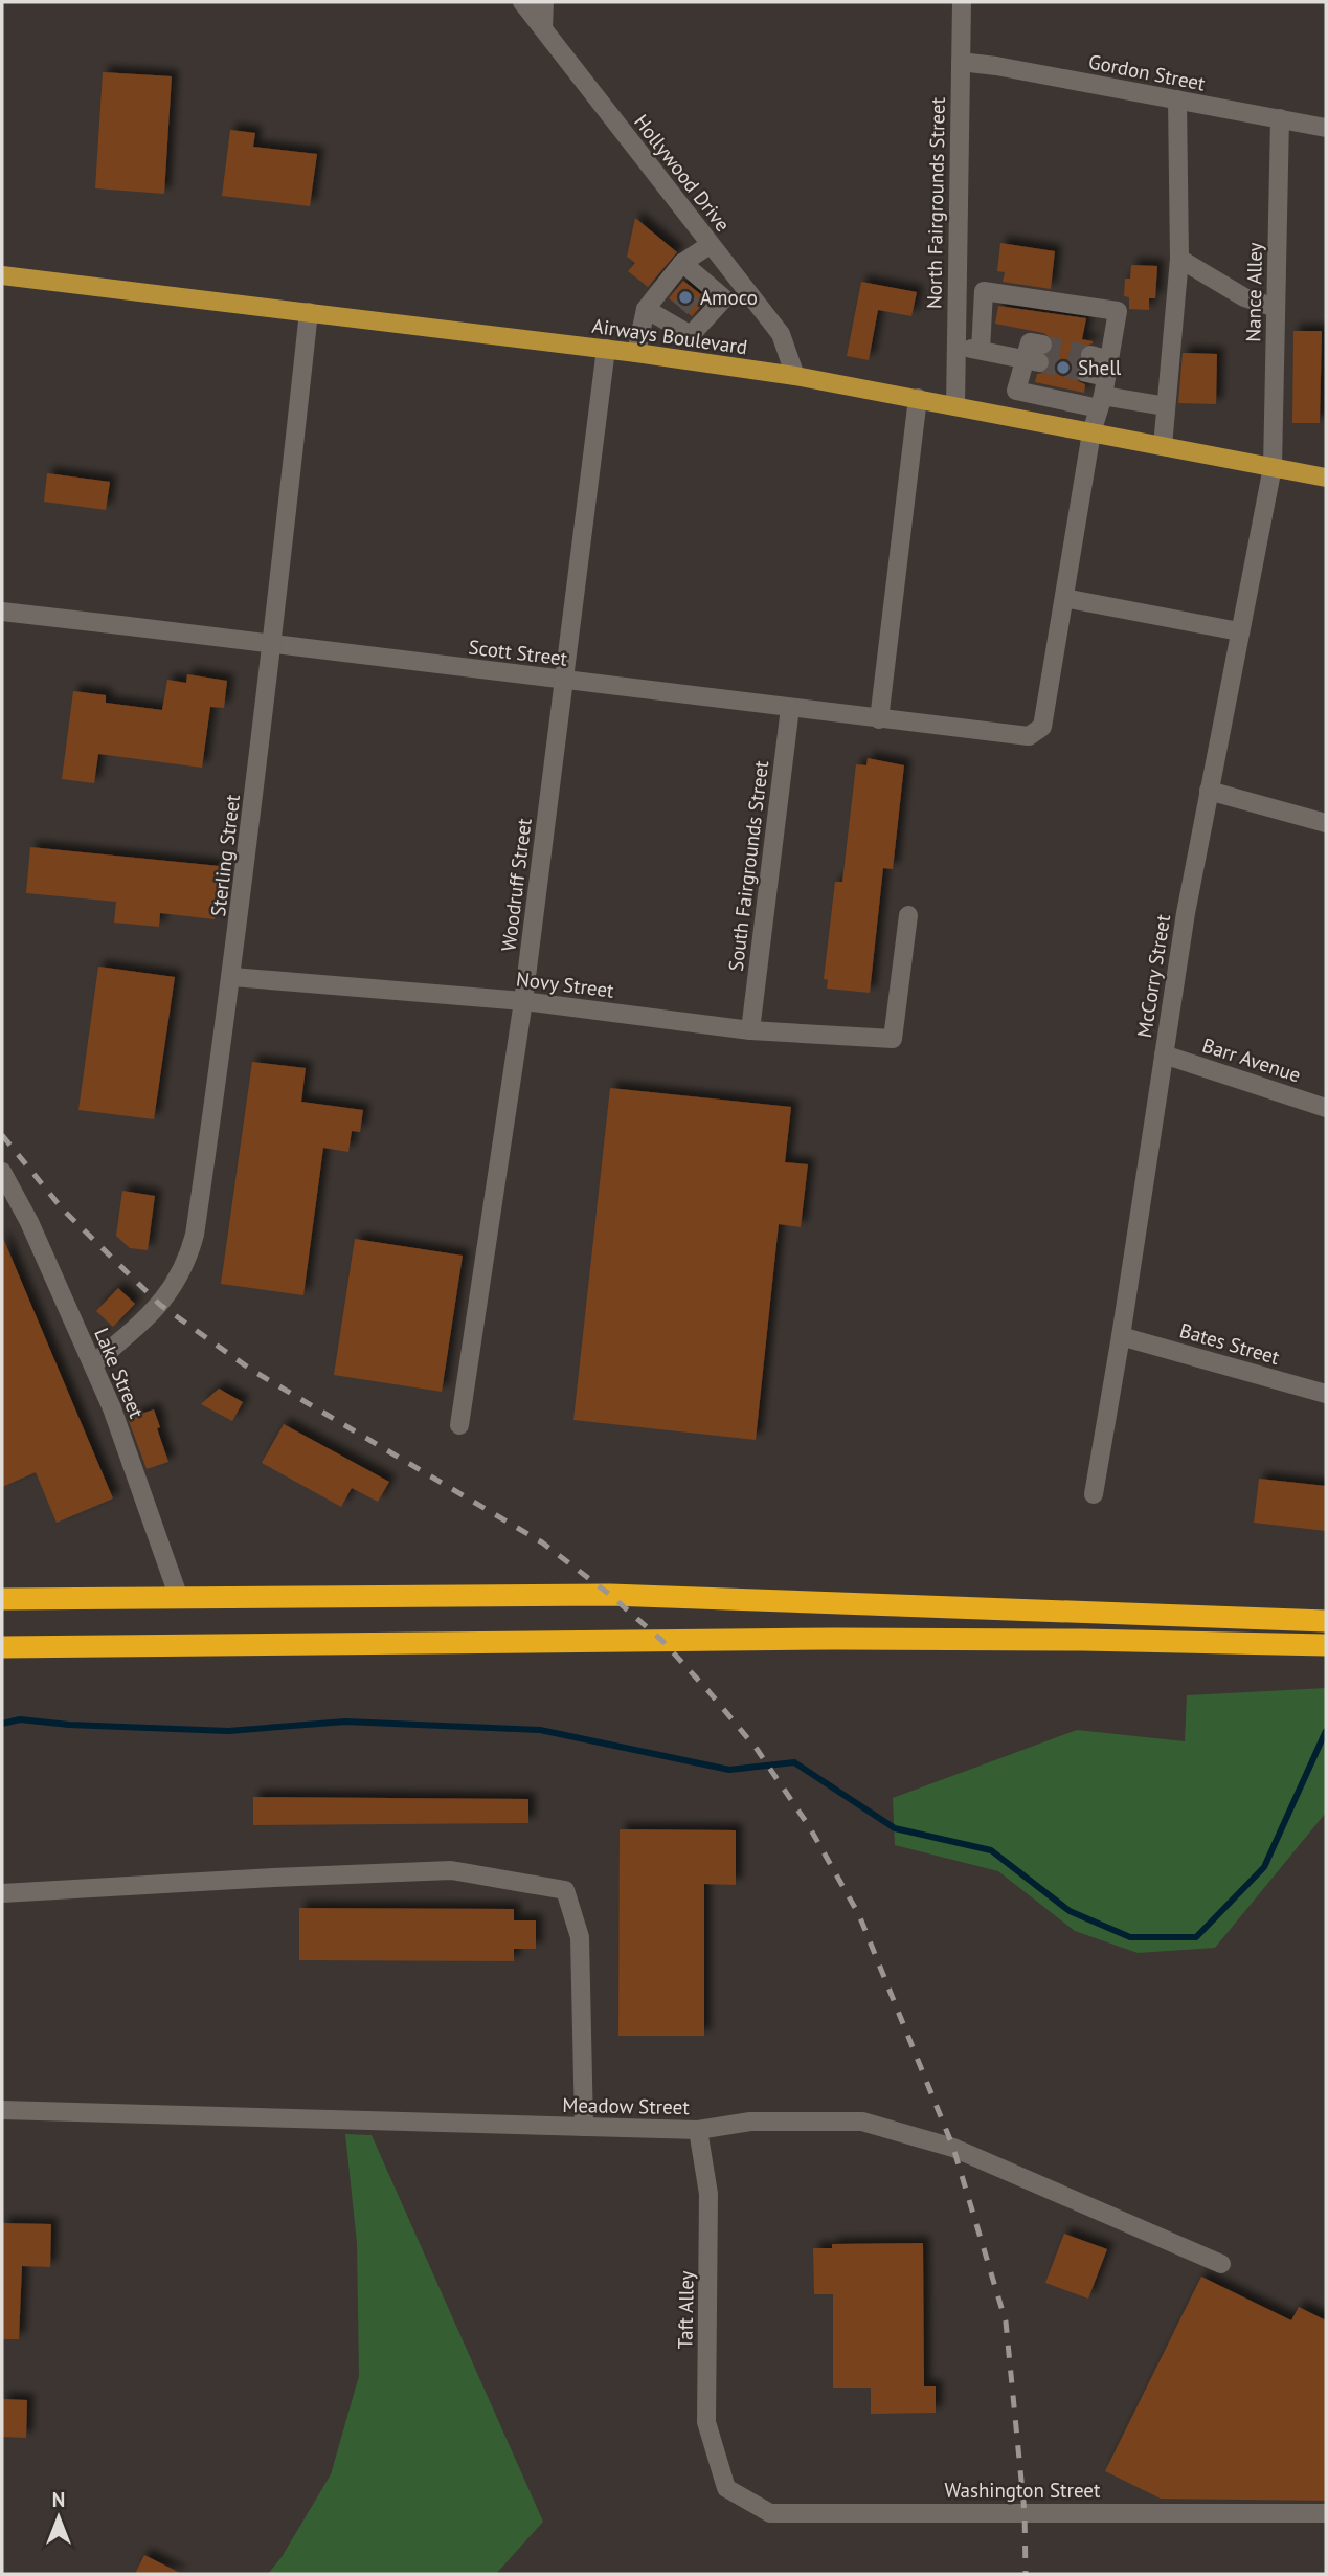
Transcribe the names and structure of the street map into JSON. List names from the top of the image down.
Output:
{
  "streets": {
    "main road": ["Airways Boulevard"],
    "street": [
      "Gordon Street",
      "Hollywood Drive",
      "North Fairgrounds Street",
      "Nance Alley",
      "Scott Street",
      "Sterling Street",
      "South Fairgrounds Street",
      "Woodruff Street",
      "McCorry Street",
      "Novy Street",
      "Barr Avenue",
      "Bates Street",
      "Lake Street",
      "Meadow Street",
      "Taft Alley",
      "Washington Street"
    ]
  },
  "crossings": [
    ["Gordon Street", "North Fairgrounds Street"],
    ["Gordon Street", "Nance Alley"],
    ["Hollywood Drive", "Airways Boulevard"],
    ["North Fairgrounds Street", "Airways Boulevard"],
    ["Nance Alley", "Airways Boulevard"],
    ["Nance Alley", "McCorry Street"],
    ["Airways Boulevard", "Sterling Street"],
    ["Airways Boulevard", "Woodruff Street"],
    ["Airways Boulevard", "McCorry Street"],
    ["Scott Street", "Sterling Street"],
    ["Scott Street", "South Fairgrounds Street"],
    ["Scott Street", "Woodruff Street"],
    ["Sterling Street", "Novy Street"],
    ["Sterling Street", "Lake Street"],
    ["South Fairgrounds Street", "Novy Street"],
    ["Woodruff Street", "Novy Street"],
    ["McCorry Street", "Barr Avenue"],
    ["McCorry Street", "Bates Street"],
    ["Meadow Street", "Taft Alley"],
    ["Taft Alley", "Washington Street"]
  ],
  "places": ["Amoco", "Shell"],
  "north": "top"
}
